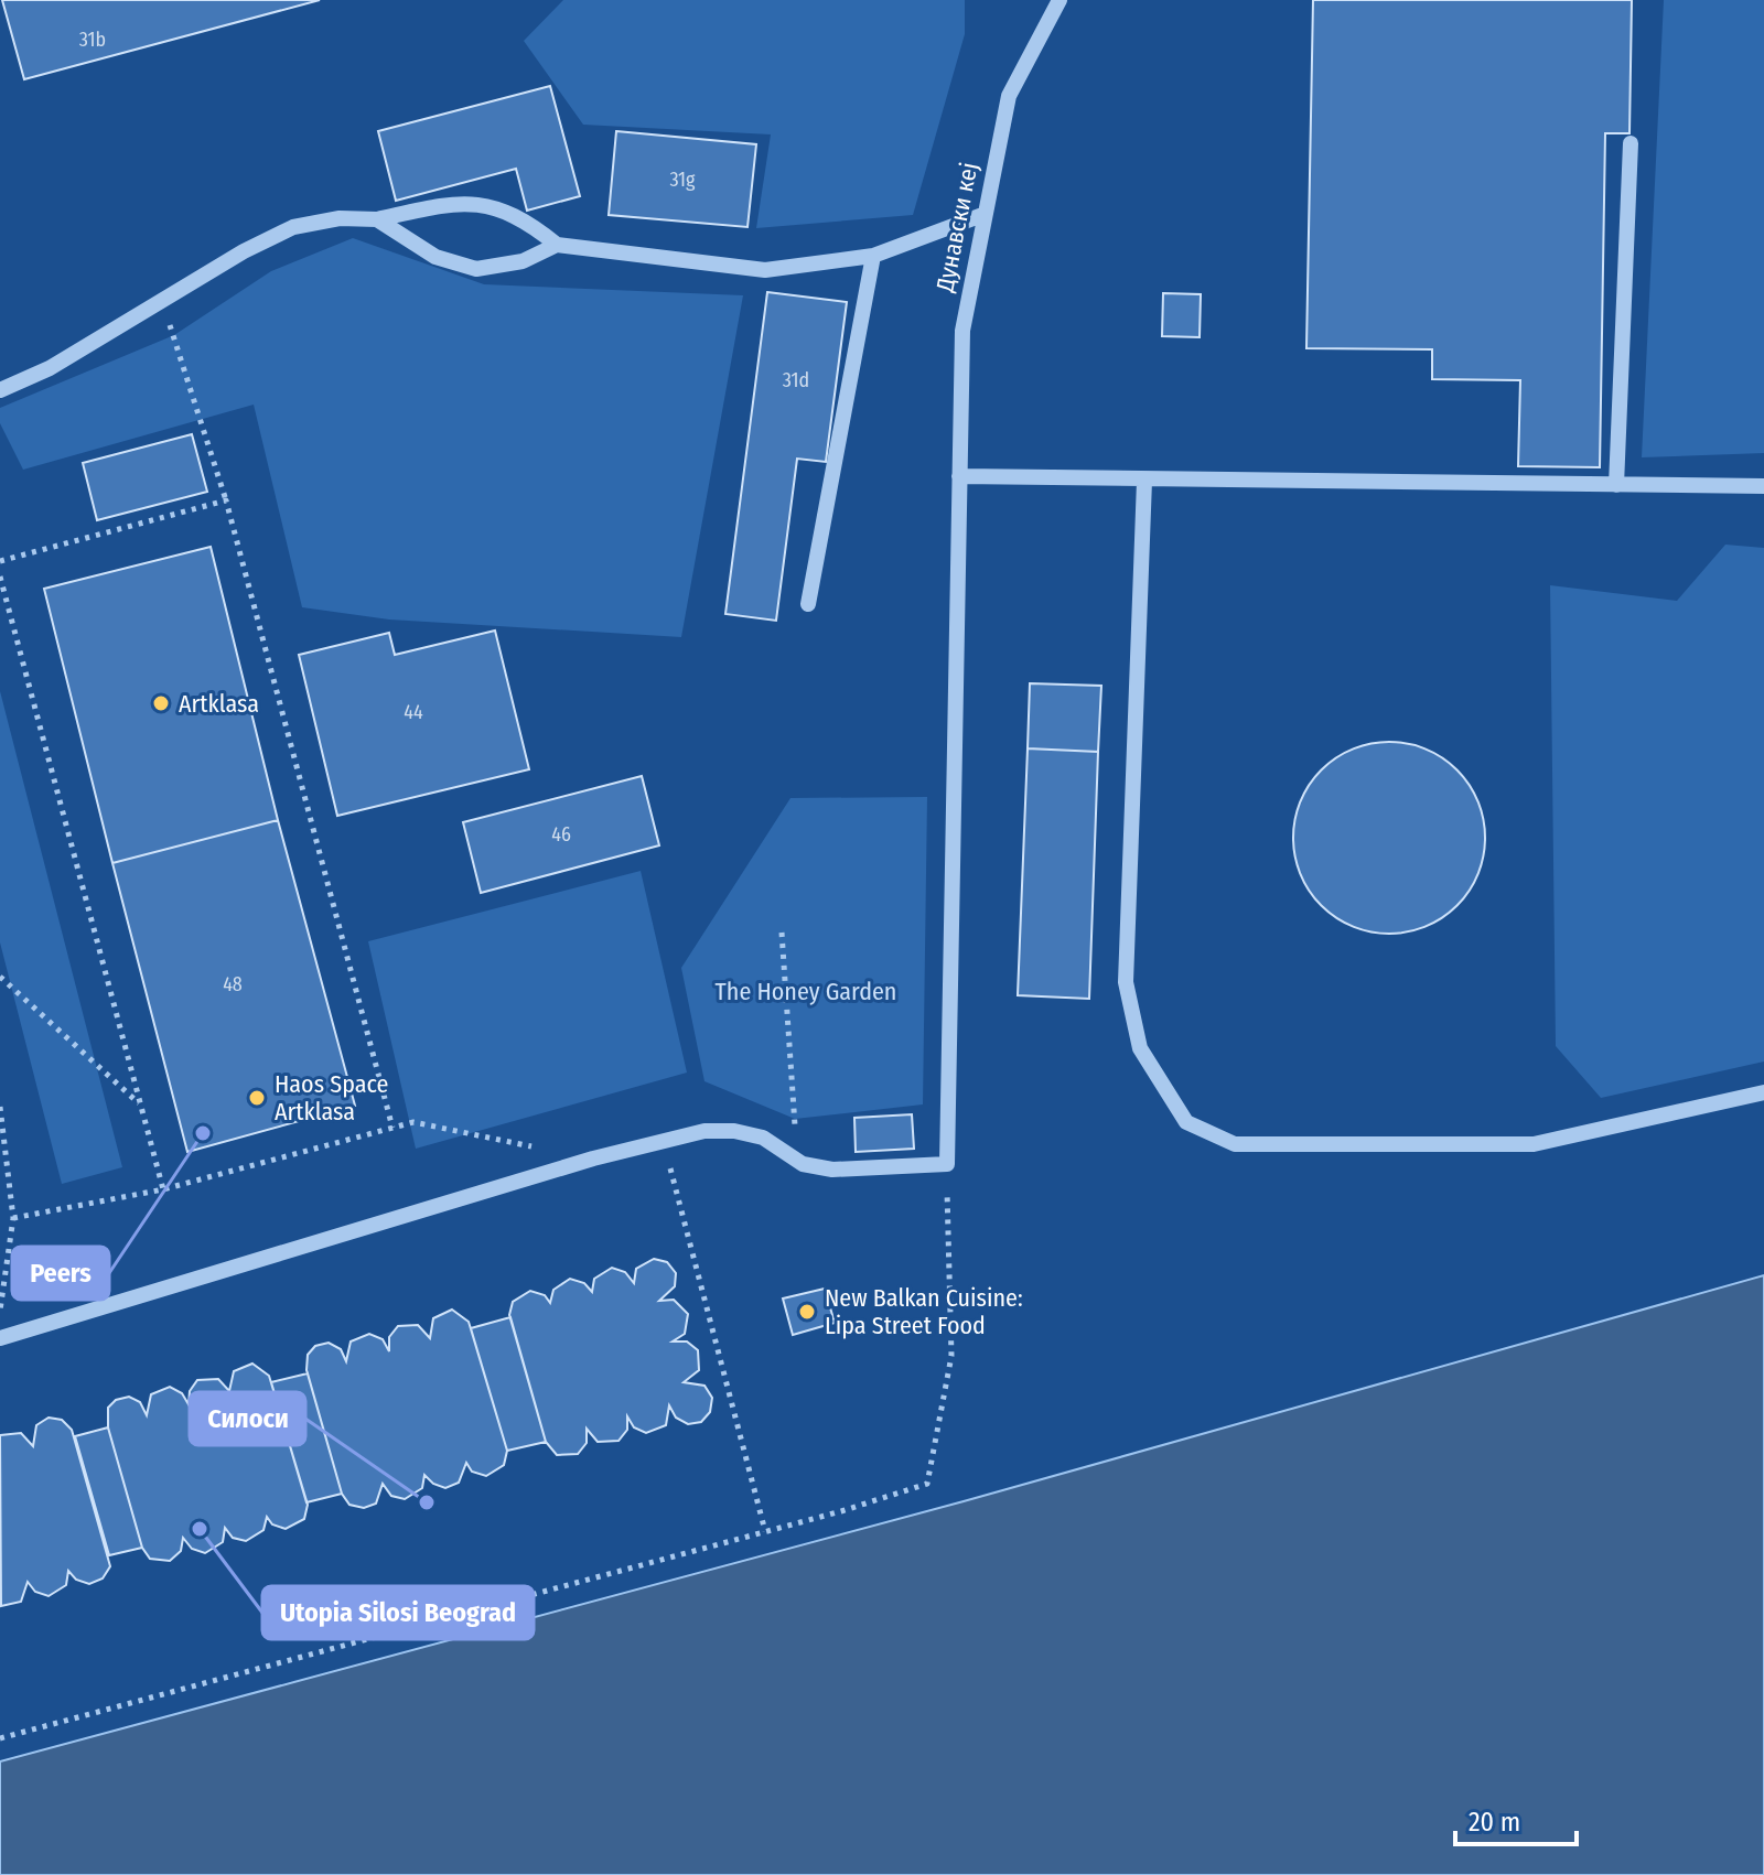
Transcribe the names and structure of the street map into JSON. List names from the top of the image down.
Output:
{
  "streets": {
    "street": ["Дунавски кеј"]
  },
  "parks": ["The Honey Garden"],
  "places": [
    "Artklasa",
    "Haos Space Artklasa",
    "Peers",
    "New Balkan Cuisine: Lipa Street Food",
    "Силоси",
    "Utopia Silosi Beograd"
  ],
  "house_numbers": [
    "31b",
    "31g",
    "31d",
    "44",
    "46",
    "48"
  ],
  "scale_bar": "20 m"
}
